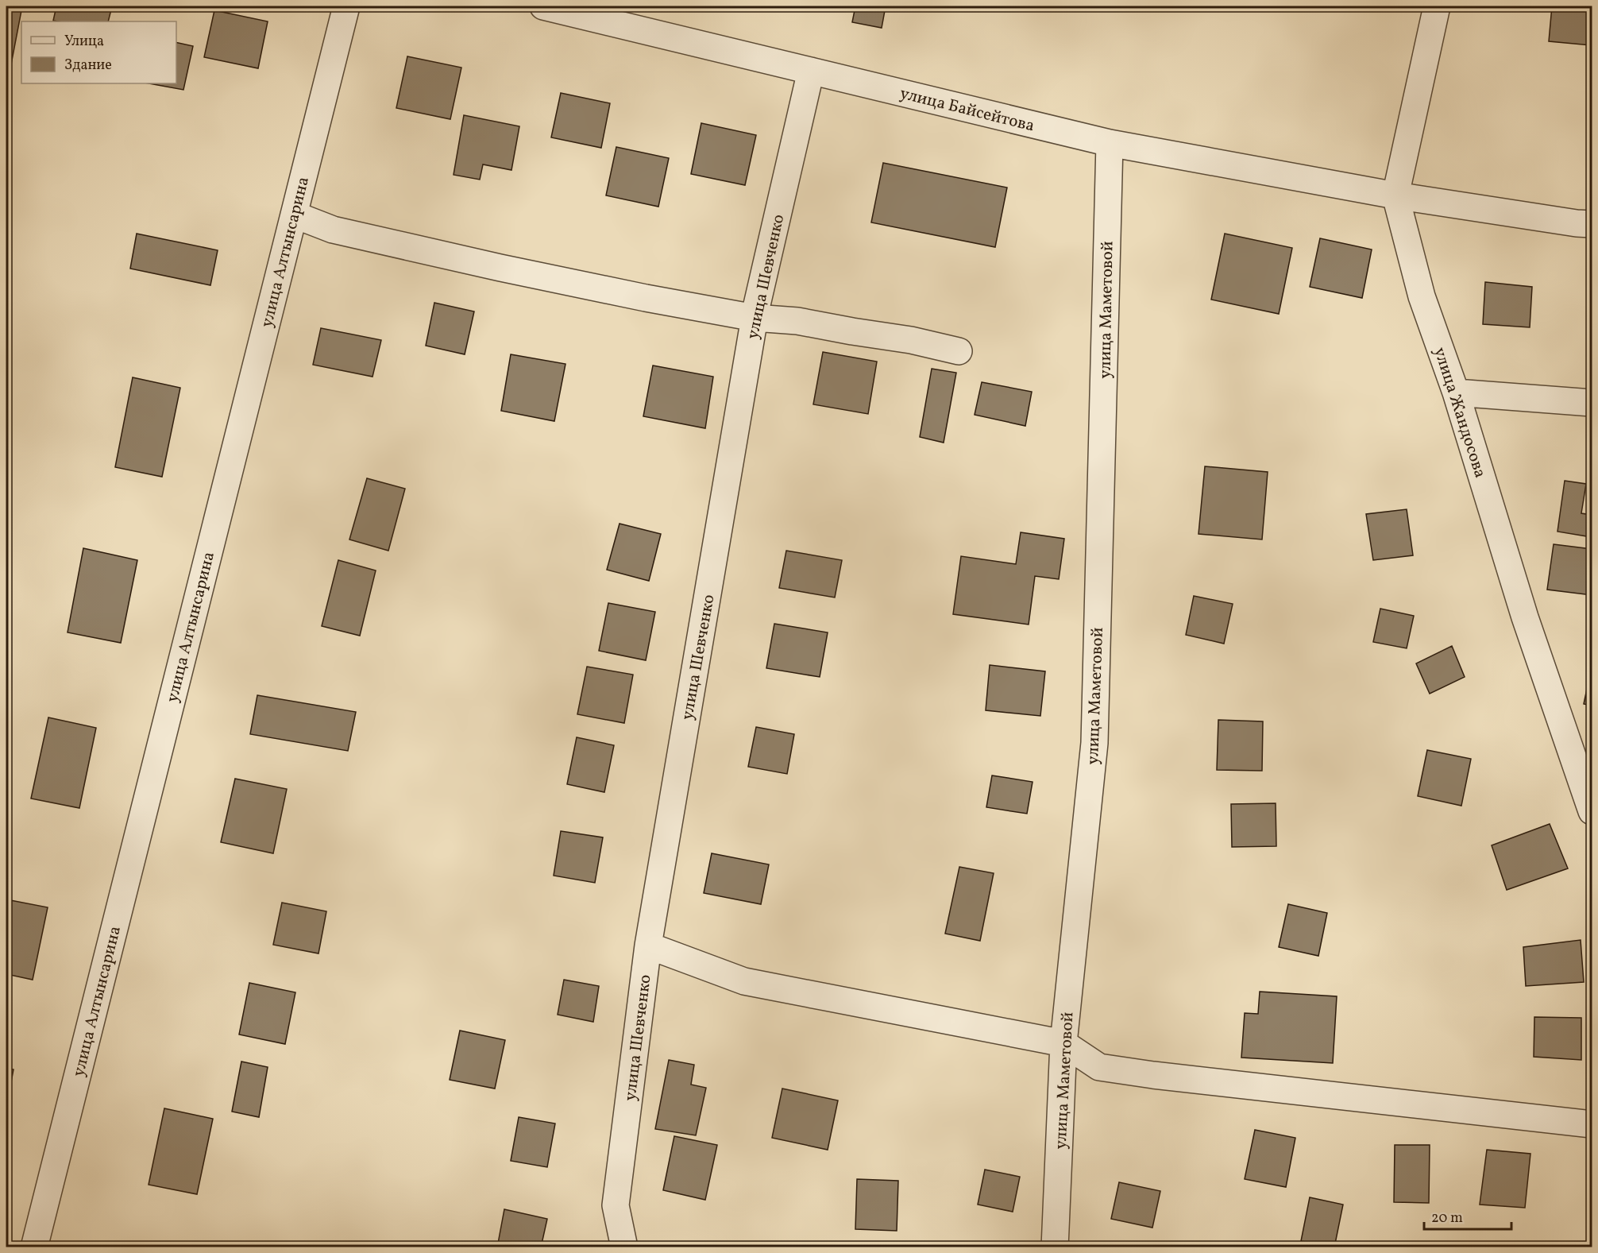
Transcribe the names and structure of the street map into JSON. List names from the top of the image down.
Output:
{
  "streets": {
    "street": [
      "улица Байсейтова",
      "улица Алтынсарина",
      "улица Шевченко",
      "улица Маметовой",
      "улица Жандосова"
    ]
  },
  "crossings": [
    ["улица Байсейтова", "улица Шевченко"],
    ["улица Байсейтова", "улица Маметовой"],
    ["улица Байсейтова", "улица Жандосова"]
  ],
  "legend": ["Улица", "Здание"],
  "scale_bar": "20 m"
}
